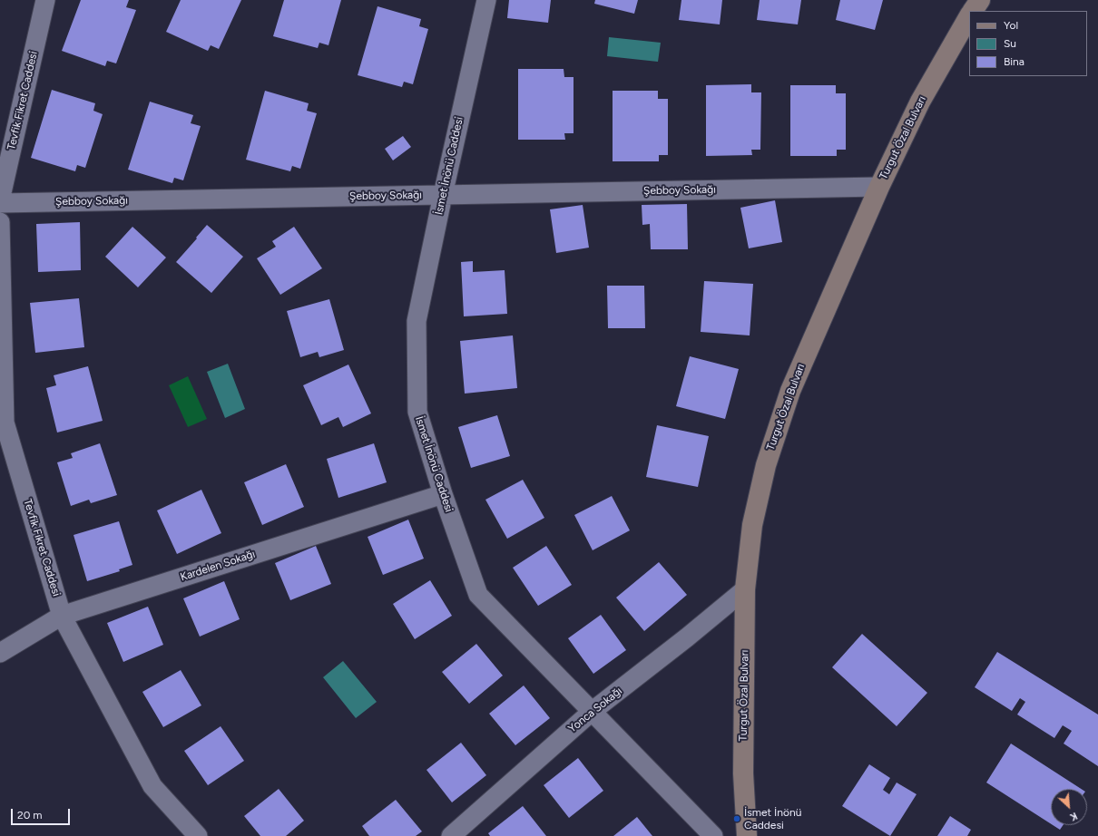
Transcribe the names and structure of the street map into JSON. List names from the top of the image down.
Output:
{
  "streets": {
    "street": [
      "Tevfik Fikret Caddesi",
      "Turgut Özal Bulvarı",
      "İsmet İnönü Caddesi",
      "Şebboy Sokağı",
      "Kardelen Sokağı",
      "Yonca Sokağı"
    ]
  },
  "crossings": [
    ["Tevfik Fikret Caddesi", "Şebboy Sokağı"],
    ["Tevfik Fikret Caddesi", "Kardelen Sokağı"],
    ["Turgut Özal Bulvarı", "Şebboy Sokağı"],
    ["Turgut Özal Bulvarı", "Yonca Sokağı"],
    ["İsmet İnönü Caddesi", "Şebboy Sokağı"],
    ["İsmet İnönü Caddesi", "Kardelen Sokağı"],
    ["İsmet İnönü Caddesi", "Yonca Sokağı"]
  ],
  "places": ["İsmet İnönü Caddesi"],
  "legend": ["Yol", "Su", "Bina"],
  "scale_bar": "20 m",
  "north": "bottom right"
}
